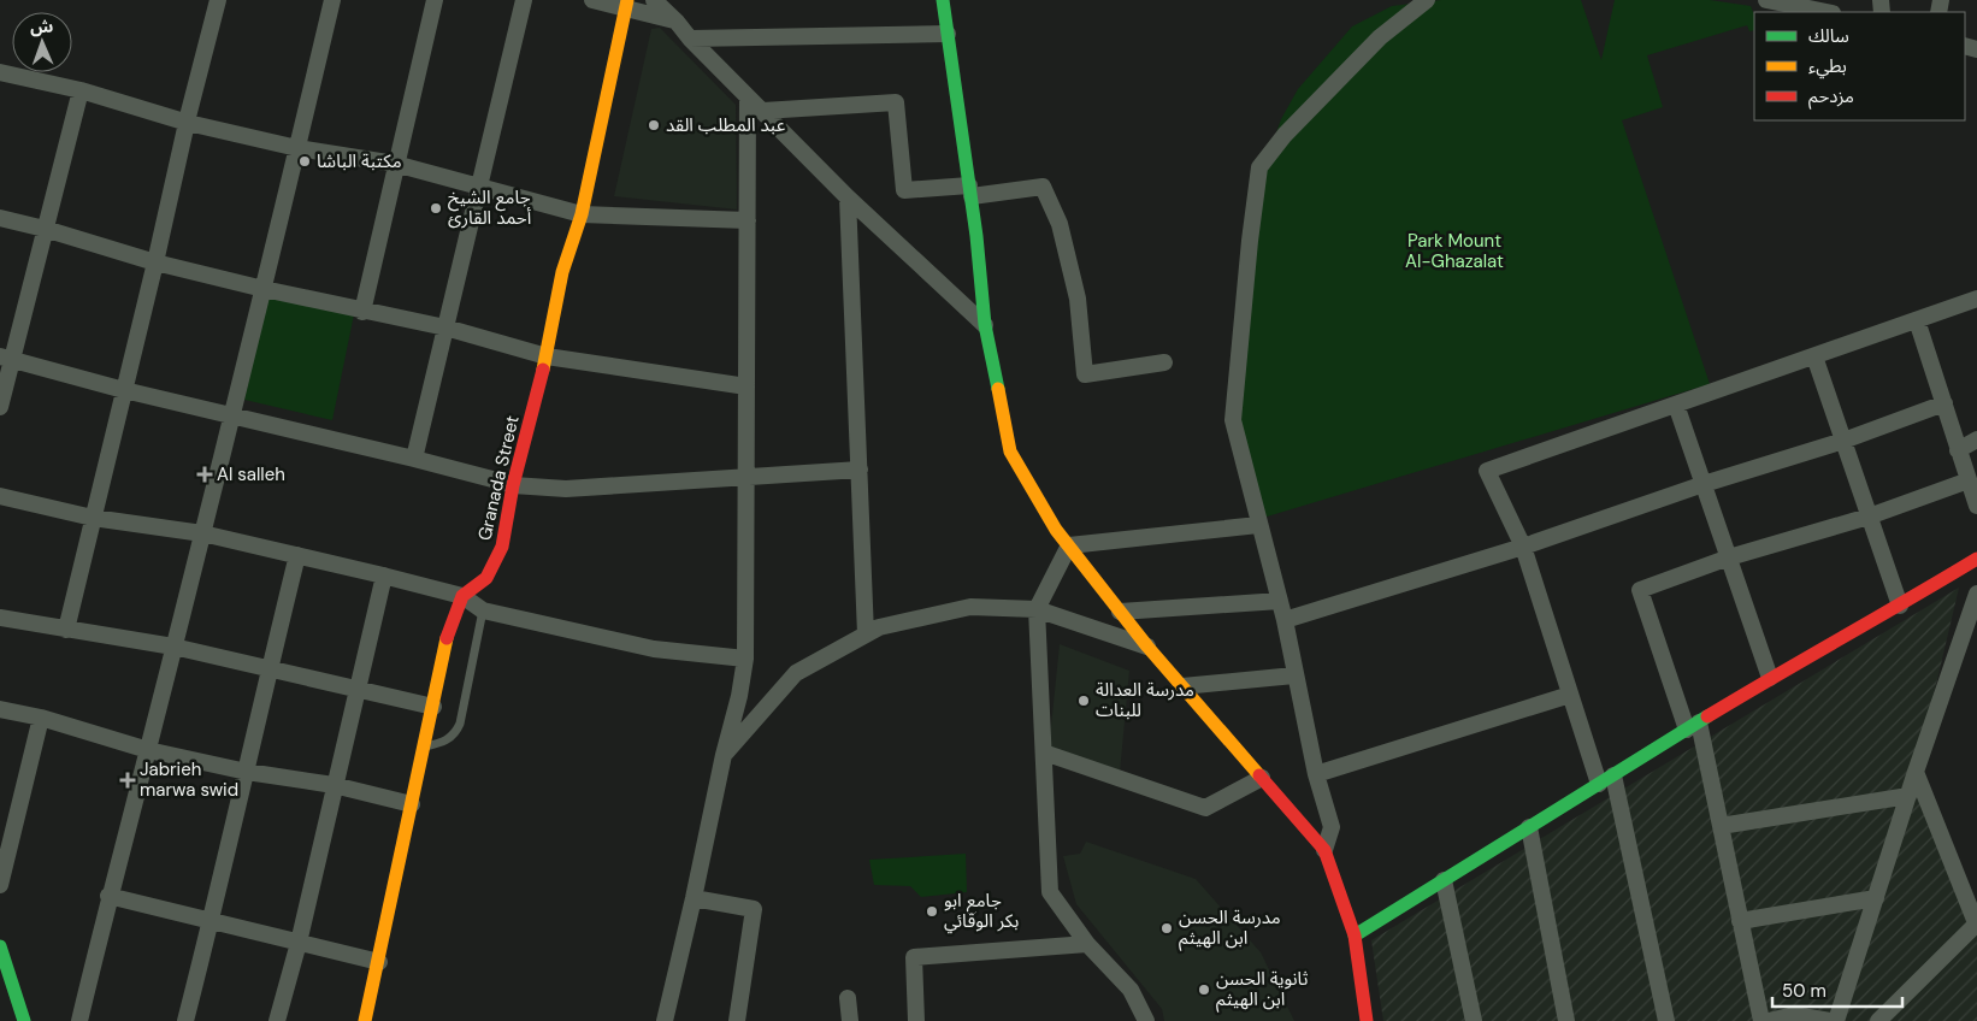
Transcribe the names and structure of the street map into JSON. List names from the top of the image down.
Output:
{
  "streets": {
    "main road": ["Granada Street"]
  },
  "parks": ["Park Mount Al-Ghazalat"],
  "places": {
    "other": [
      "عبد المطلب القد",
      "مكتبة الباشا",
      "جامع الشيخ أحمد القارئ",
      "مدرسة العدالة للبنات",
      "جامع ابو بكر الوقائي",
      "مدرسة الحسن ابن الهيثم",
      "ثانوية الحسن ابن الهيثم"
    ],
    "health": ["Al salleh", "Jabrieh marwa swid"]
  },
  "legend": ["سالك", "بطيء", "مزدحم"],
  "scale_bar": "50 m",
  "north": "top"
}
